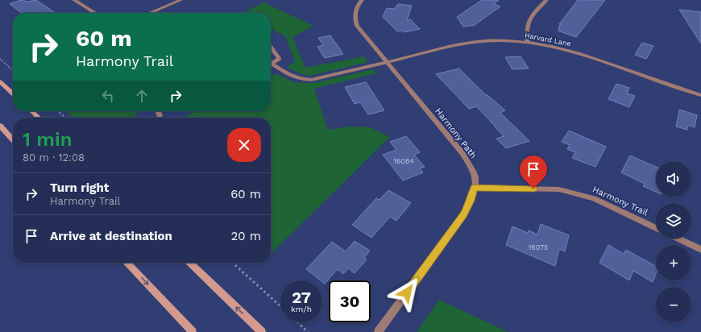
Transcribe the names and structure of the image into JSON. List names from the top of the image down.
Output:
{
  "streets": {
    "street": ["Harvard Lane", "Harmony Path", "Harmony Trail"]
  },
  "crossings": [
    ["Harvard Lane", "Harmony Path"],
    ["Harmony Path", "Harmony Trail"]
  ],
  "house_numbers": ["16084", "16075"],
  "page": {
    "turn": ["60 m", "Harmony Trail"],
    "heading": ["1 min", "80 m · 12:08"],
    "map_buttons": ["+", "−"],
    "list": [
      {
        "name": "Turn right",
        "note": "Harmony Trail",
        "value": "60 m"
      },
      {
        "name": "Arrive at destination",
        "value": "20 m"
      }
    ],
    "speed": "27 km/h",
    "limit": "30"
  }
}
